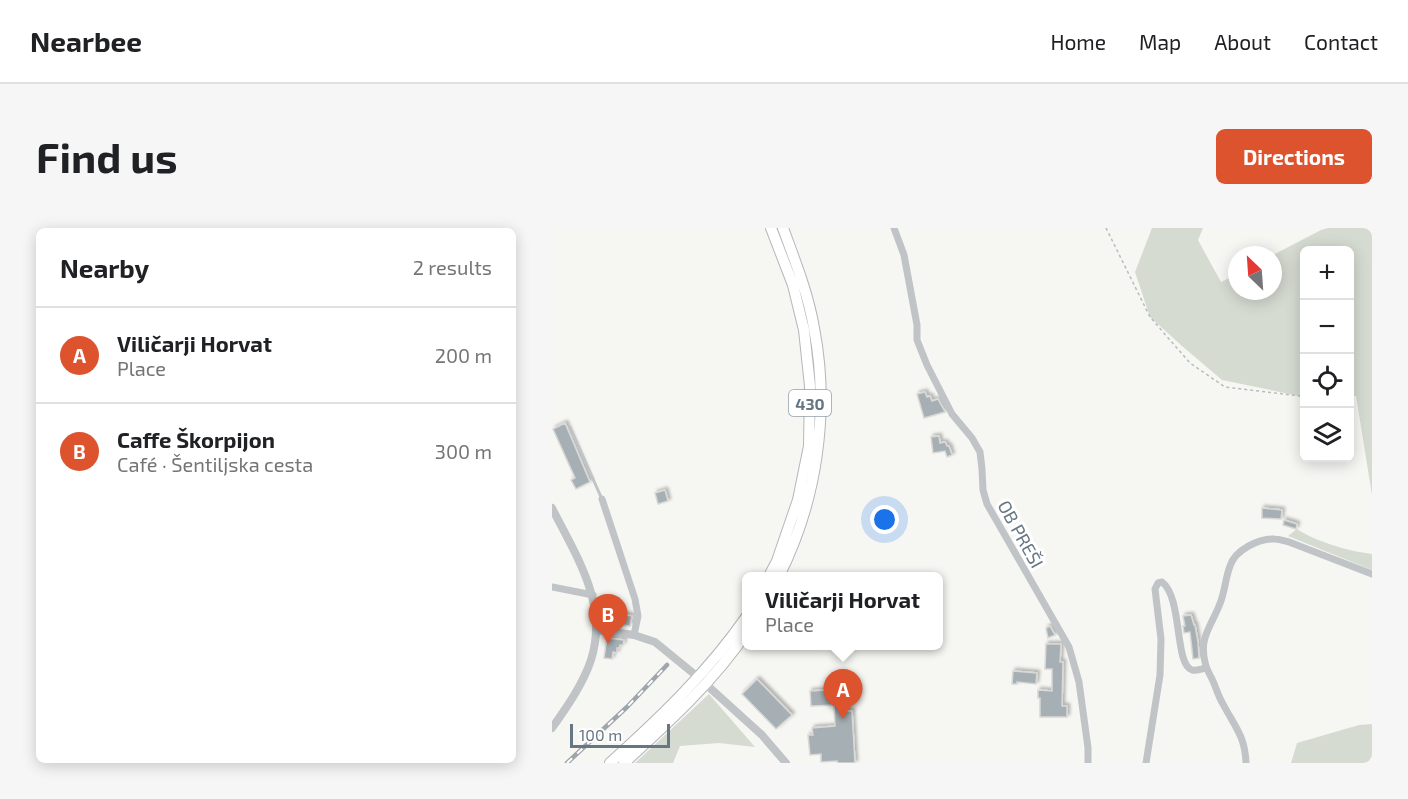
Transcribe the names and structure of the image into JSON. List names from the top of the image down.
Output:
{
  "streets": {
    "highway": ["430"],
    "street": ["OB PREŠI"]
  },
  "scale_bar": "100 m",
  "north": "top left",
  "page": {
    "header": "Nearbee",
    "nav": [
      "Home",
      "Map",
      "About",
      "Contact"
    ],
    "buttons": "Directions",
    "title": "Find us",
    "heading": ["Nearby", "2 results"],
    "map_buttons": ["+", "−"],
    "list": [
      {
        "mark": "A",
        "name": "Viličarji Horvat",
        "note": "Place",
        "value": "200 m"
      },
      {
        "mark": "B",
        "name": "Caffe Škorpijon",
        "note": "Café · Šentiljska cesta",
        "value": "300 m"
      }
    ],
    "popup": ["Viličarji Horvat", "Place"],
    "pins": ["B", "A"],
    "scale": "100 m"
  }
}
